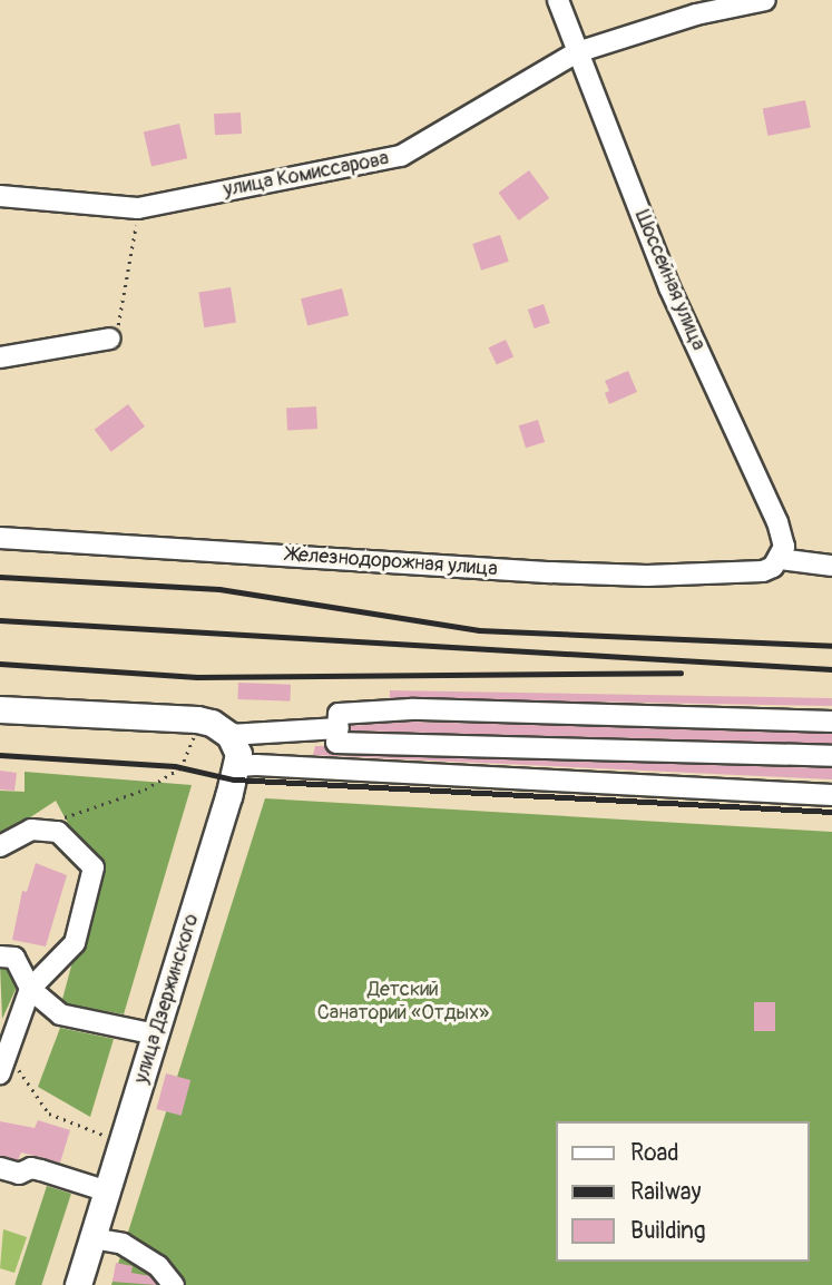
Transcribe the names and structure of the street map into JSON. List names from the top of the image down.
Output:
{
  "streets": {
    "main road": ["улица Дзержинского"],
    "street": ["улица Комиссарова", "Шоссейная улица", "Железнодорожная улица"]
  },
  "crossings": [
    ["улица Комиссарова", "Шоссейная улица"],
    ["Шоссейная улица", "Железнодорожная улица"]
  ],
  "parks": ["Детский Санаторий «Отдых»"],
  "legend": ["Road", "Railway", "Building"]
}
